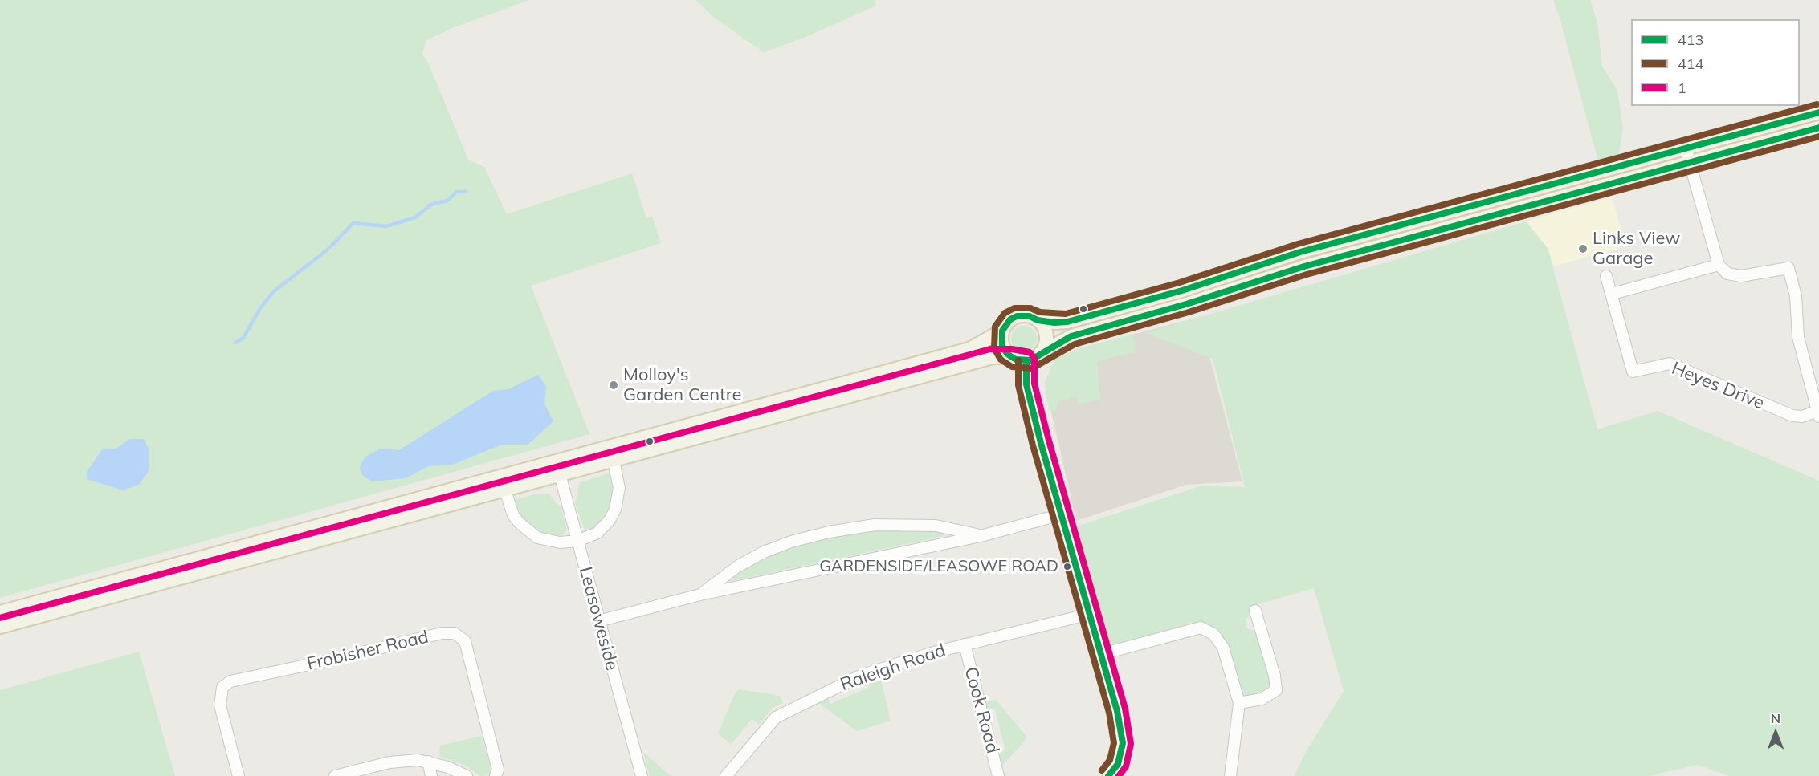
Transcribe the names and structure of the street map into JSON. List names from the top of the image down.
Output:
{
  "streets": {
    "street": [
      "Heyes Drive",
      "Leasoweside",
      "Frobisher Road",
      "Raleigh Road",
      "Cook Road"
    ]
  },
  "crossings": [
    ["Raleigh Road", "Cook Road"]
  ],
  "places": ["Links View Garage", "Molloy's Garden Centre", "GARDENSIDE/LEASOWE ROAD"],
  "lines": ["transit line 414", "transit line 413", "transit line 1"],
  "legend": ["413", "414", "1"],
  "north": "top"
}
